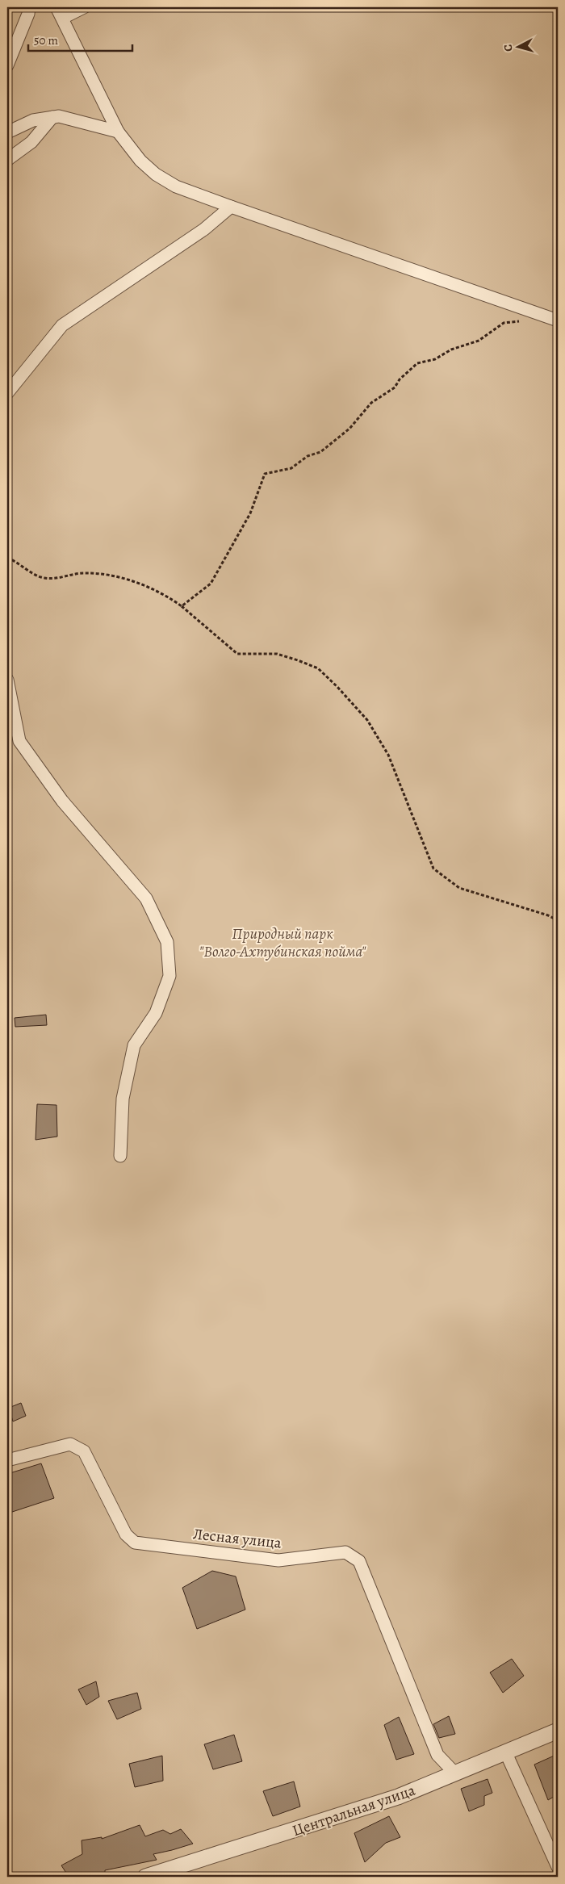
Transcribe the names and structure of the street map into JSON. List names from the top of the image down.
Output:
{
  "streets": {
    "street": ["Лесная улица", "Центральная улица"]
  },
  "crossings": [
    ["Лесная улица", "Центральная улица"]
  ],
  "parks": ["Природный парк \"Волго-Ахтубинская пойма\""],
  "scale_bar": "50 m",
  "north": "left"
}
